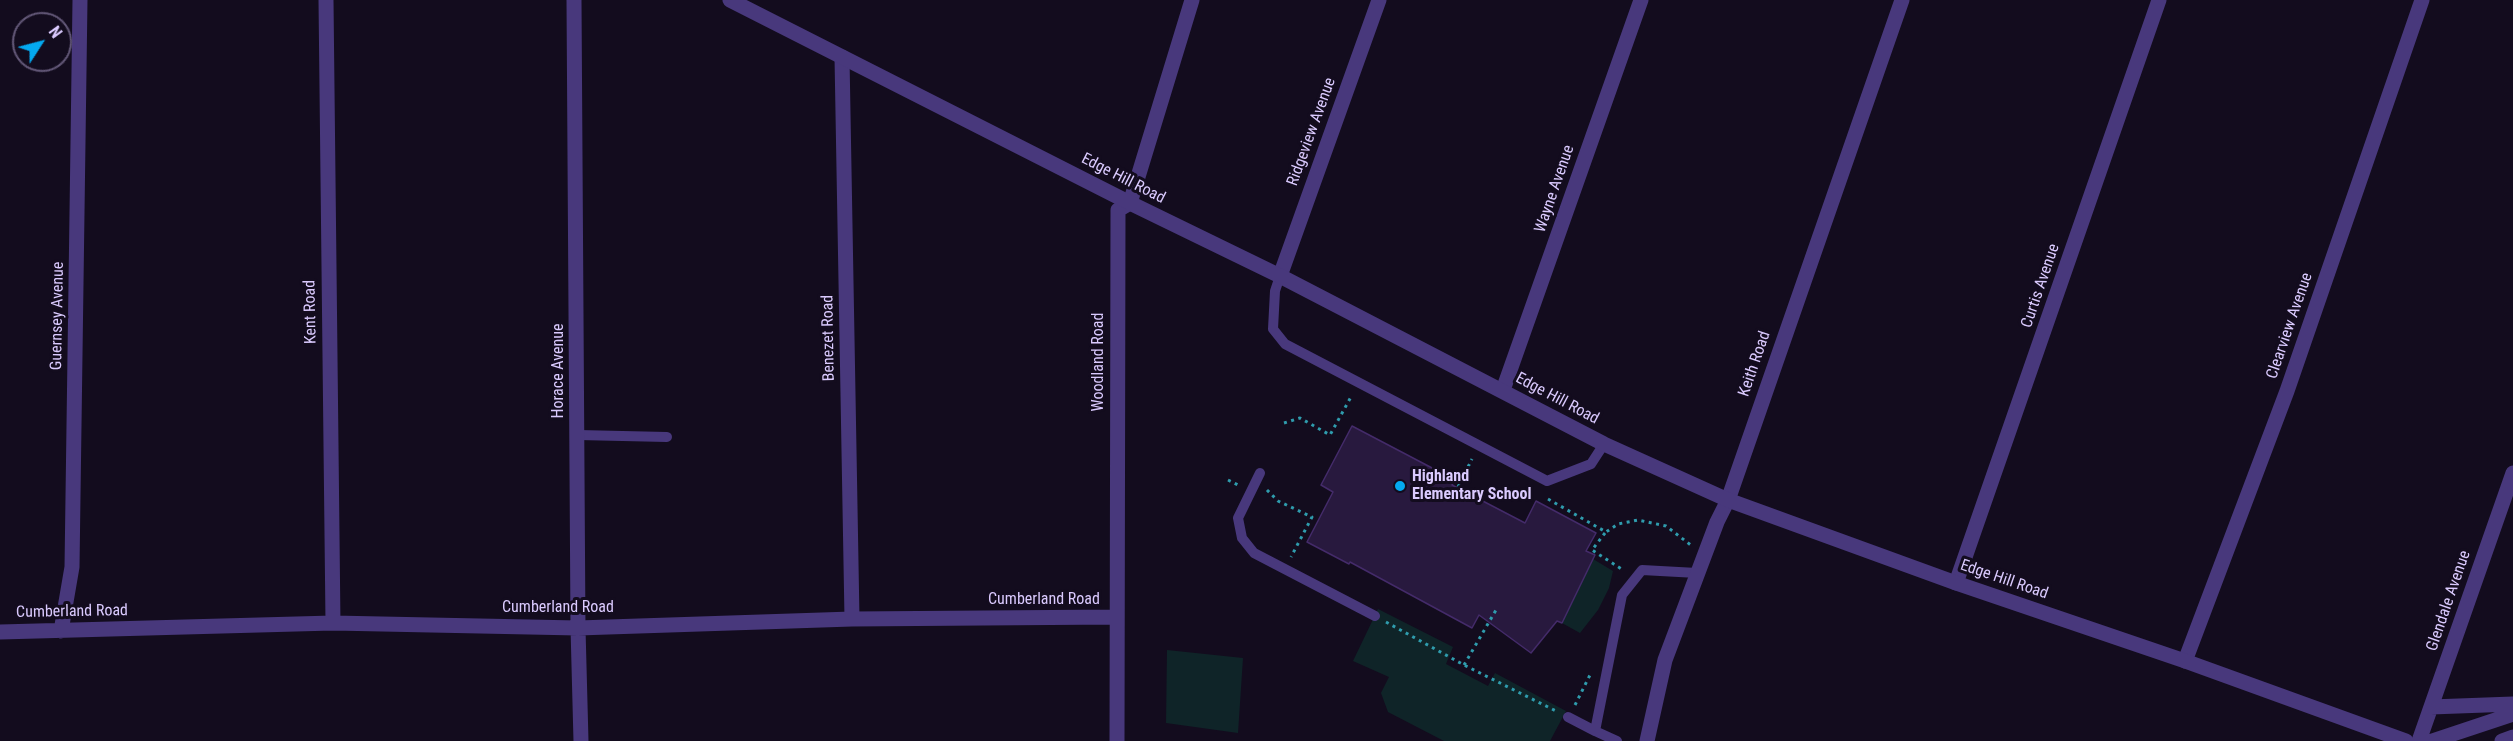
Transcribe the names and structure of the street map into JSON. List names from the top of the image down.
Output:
{
  "streets": {
    "street": [
      "Ridgeview Avenue",
      "Edge Hill Road",
      "Wayne Avenue",
      "Curtis Avenue",
      "Kent Road",
      "Guernsey Avenue",
      "Clearview Avenue",
      "Benezet Road",
      "Woodland Road",
      "Keith Road",
      "Horace Avenue",
      "Cumberland Road",
      "Glendale Avenue"
    ]
  },
  "crossings": [
    ["Ridgeview Avenue", "Edge Hill Road"],
    ["Edge Hill Road", "Wayne Avenue"],
    ["Edge Hill Road", "Curtis Avenue"],
    ["Edge Hill Road", "Clearview Avenue"],
    ["Edge Hill Road", "Benezet Road"],
    ["Edge Hill Road", "Woodland Road"],
    ["Edge Hill Road", "Keith Road"],
    ["Kent Road", "Cumberland Road"],
    ["Guernsey Avenue", "Cumberland Road"],
    ["Benezet Road", "Cumberland Road"],
    ["Woodland Road", "Cumberland Road"],
    ["Horace Avenue", "Cumberland Road"]
  ],
  "places": ["Highland Elementary School"],
  "north": "top right"
}
